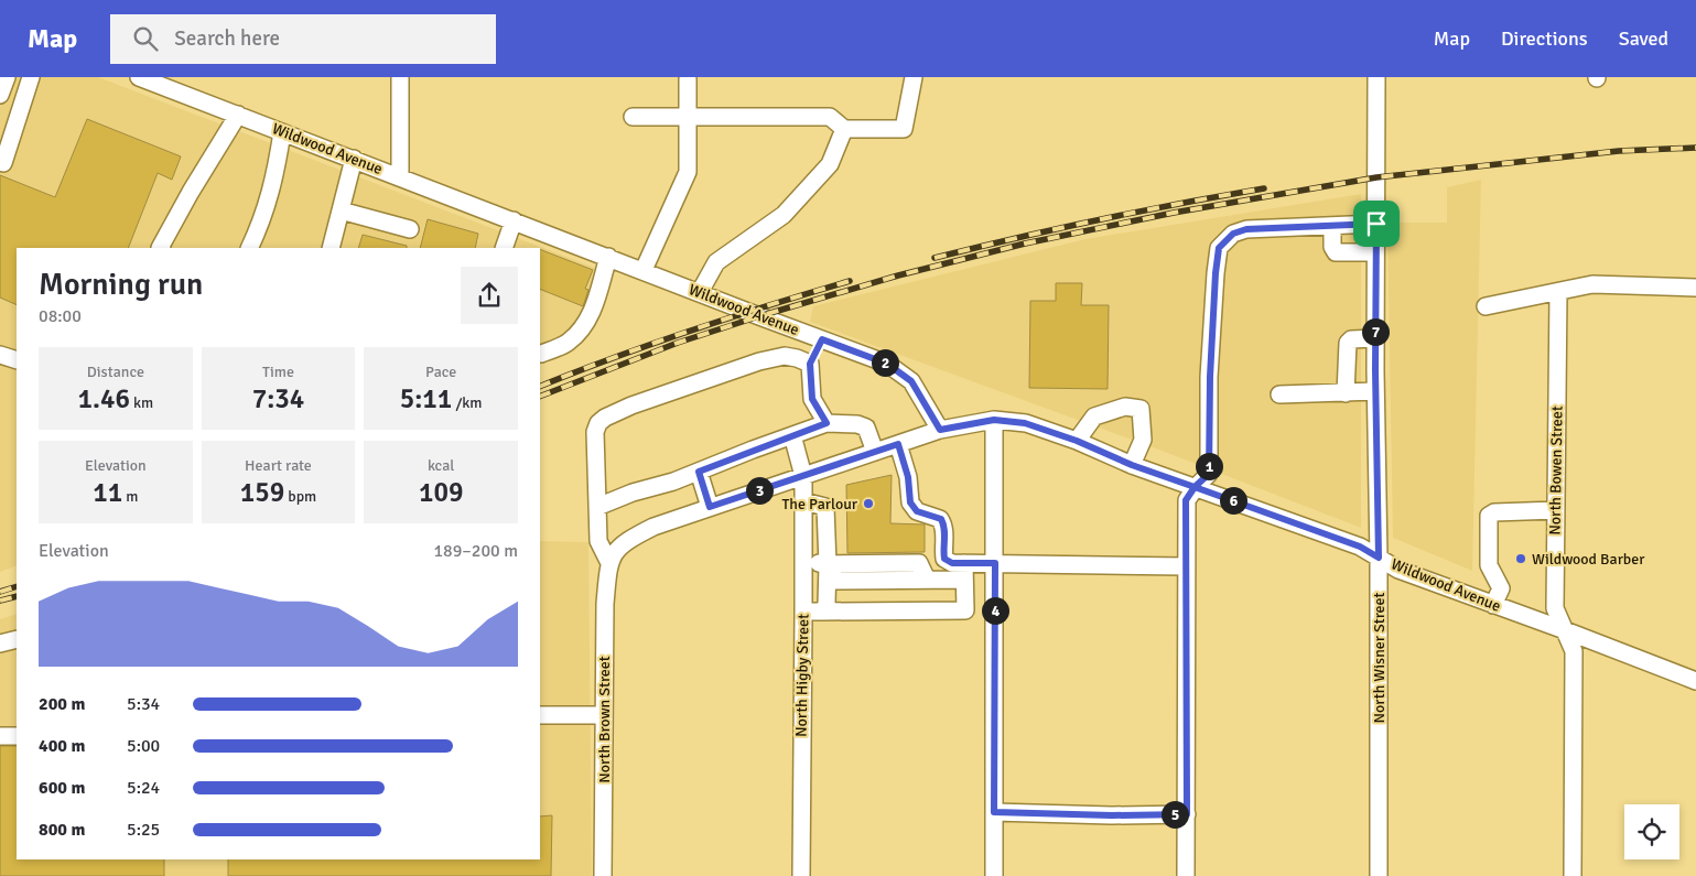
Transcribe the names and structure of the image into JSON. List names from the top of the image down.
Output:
{
  "streets": {
    "street": [
      "Wildwood Avenue",
      "North Bowen Street",
      "North Wisner Street",
      "North Higby Street",
      "North Brown Street"
    ]
  },
  "crossings": [
    ["Wildwood Avenue", "North Bowen Street"],
    ["Wildwood Avenue", "North Wisner Street"]
  ],
  "places": ["The Parlour", "Wildwood Barber"],
  "page": {
    "header": "Map",
    "search": "Search here",
    "nav": ["Map", "Directions", "Saved"],
    "heading": ["Morning run", "08:00"],
    "pins": [
      "7",
      "2",
      "1",
      "3",
      "6",
      "4",
      "5"
    ],
    "stats": [
      ["Distance", "1.46 km"],
      ["Time", "7:34"],
      ["Pace", "5:11 /km"],
      ["Elevation", "11 m"],
      ["Heart rate", "159 bpm"],
      ["kcal", "109"]
    ],
    "chart": ["Elevation", "189–200 m"],
    "list": [
      {
        "name": "200 m",
        "note": "5:34"
      },
      {
        "name": "400 m",
        "note": "5:00"
      },
      {
        "name": "600 m",
        "note": "5:24"
      },
      {
        "name": "800 m",
        "note": "5:25"
      }
    ]
  }
}
